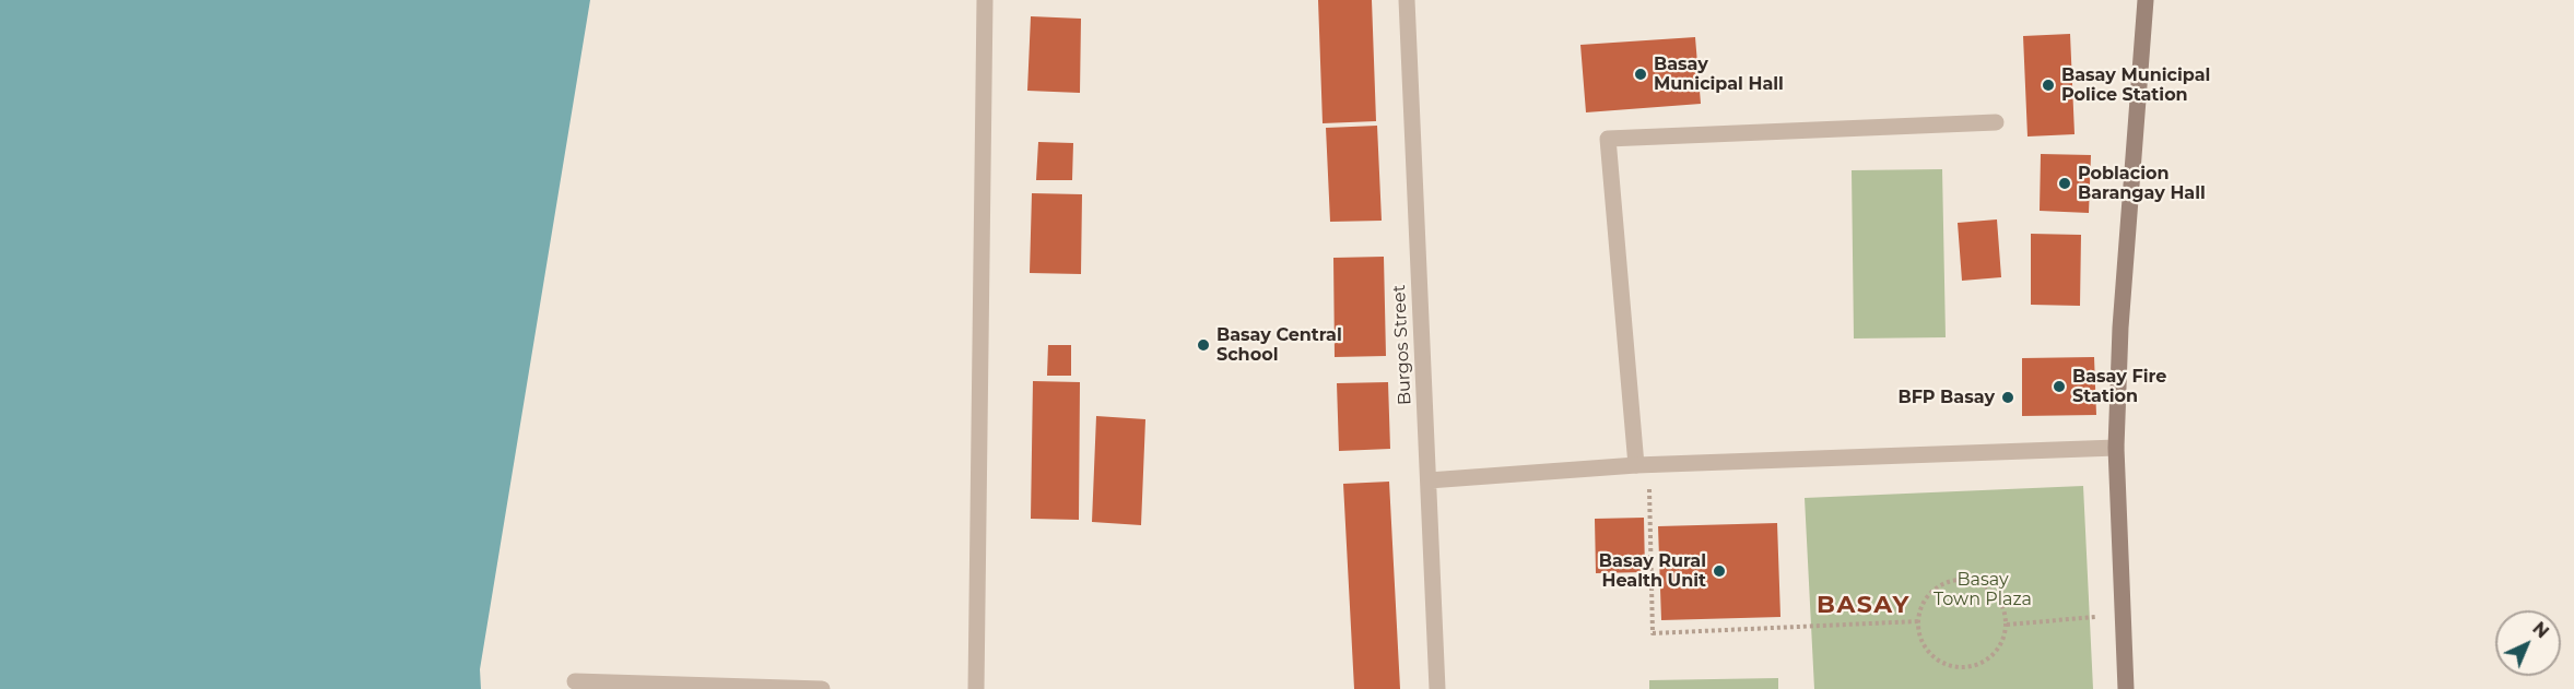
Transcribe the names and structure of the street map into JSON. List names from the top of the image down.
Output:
{
  "streets": {
    "street": ["Burgos Street"]
  },
  "districts": ["BASAY"],
  "parks": ["Basay Town Plaza"],
  "places": [
    "Basay Municipal Hall",
    "Basay Municipal Police Station",
    "Poblacion Barangay Hall",
    "Basay Central School",
    "Basay Fire Station",
    "BFP Basay",
    "Basay Rural Health Unit"
  ],
  "north": "top right"
}
